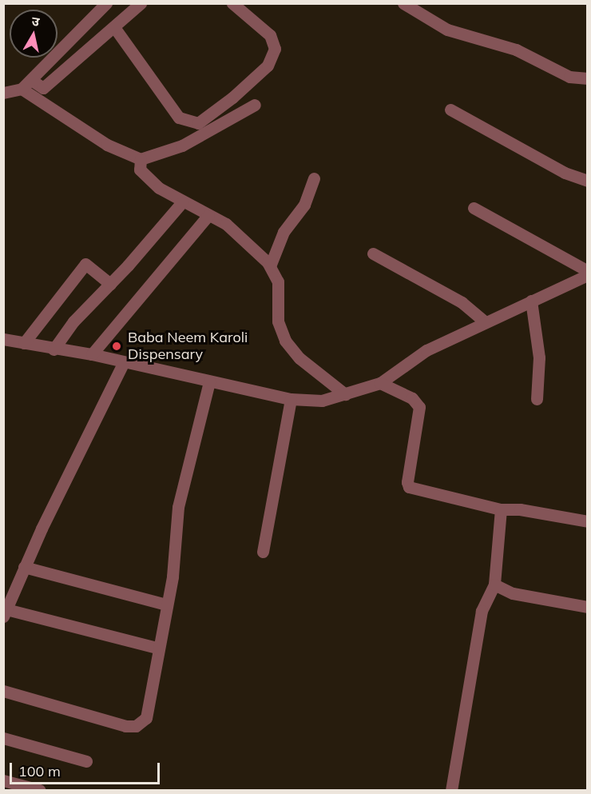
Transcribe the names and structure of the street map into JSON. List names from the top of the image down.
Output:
{
  "places": ["Baba Neem Karoli Dispensary"],
  "scale_bar": "100 m",
  "north": "top"
}
